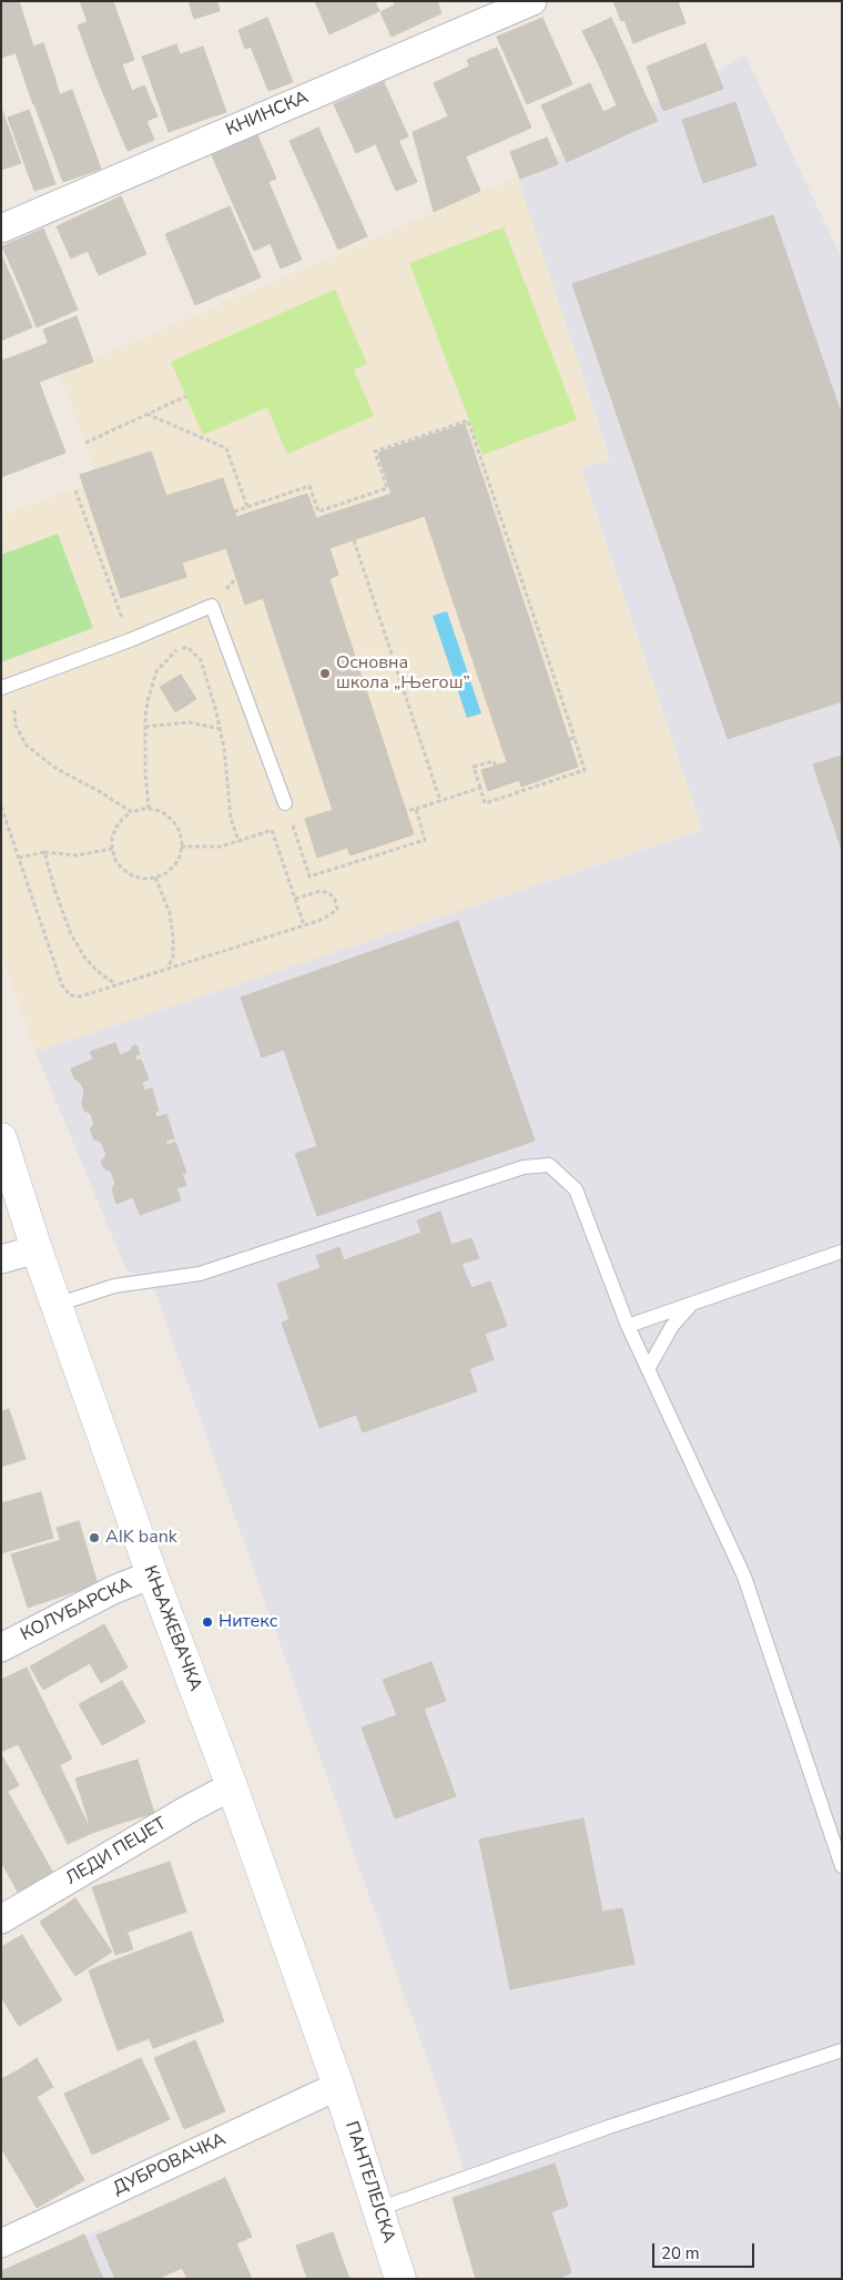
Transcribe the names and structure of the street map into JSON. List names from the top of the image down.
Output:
{
  "streets": {
    "main road": ["КЊАЖЕВАЧКА", "ПАНТЕЛЕЈСКА"],
    "street": [
      "КНИНСКА",
      "КОЛУБАРСКА",
      "ЛЕДИ ПЕЏЕТ",
      "ДУБРОВАЧКА"
    ]
  },
  "crossings": [
    ["КОЛУБАРСКА", "КЊАЖЕВАЧКА"],
    ["КЊАЖЕВАЧКА", "ЛЕДИ ПЕЏЕТ"],
    ["КЊАЖЕВАЧКА", "ДУБРОВАЧКА"],
    ["КЊАЖЕВАЧКА", "ПАНТЕЛЕЈСКА"],
    ["ДУБРОВАЧКА", "ПАНТЕЛЕЈСКА"]
  ],
  "places": ["Основна школа „Његош”", "AIK bank", "Нитекс"],
  "scale_bar": "20 m"
}
